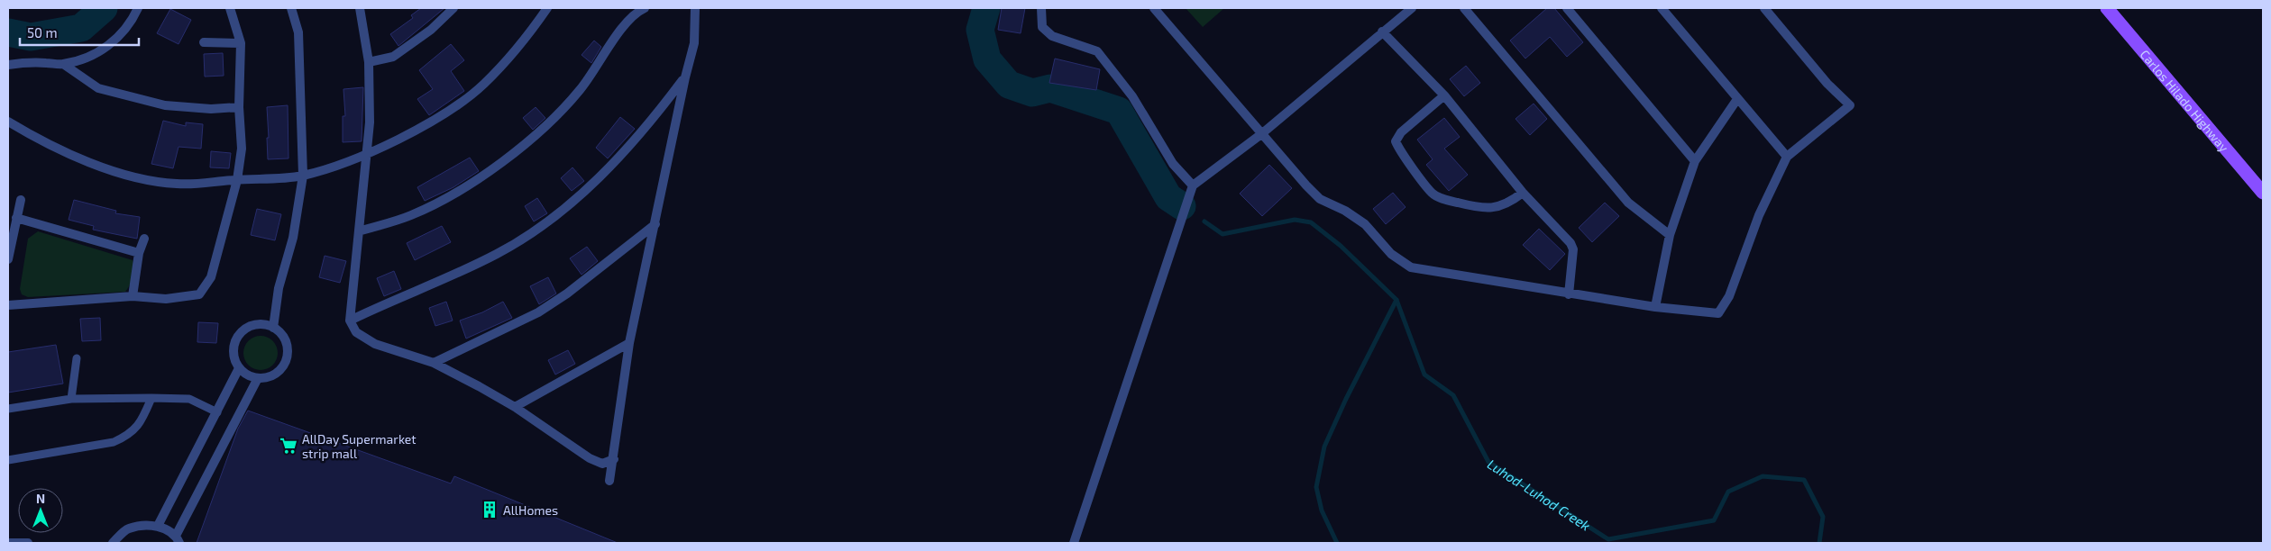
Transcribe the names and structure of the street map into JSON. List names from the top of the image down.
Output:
{
  "streets": {
    "main road": ["Carlos Hilado Highway"]
  },
  "water": ["Luhod-Luhod Creek"],
  "places": {
    "supermarket": ["AllDay Supermarket strip mall"],
    "building": ["AllHomes"]
  },
  "scale_bar": "50 m",
  "north": "top"
}
